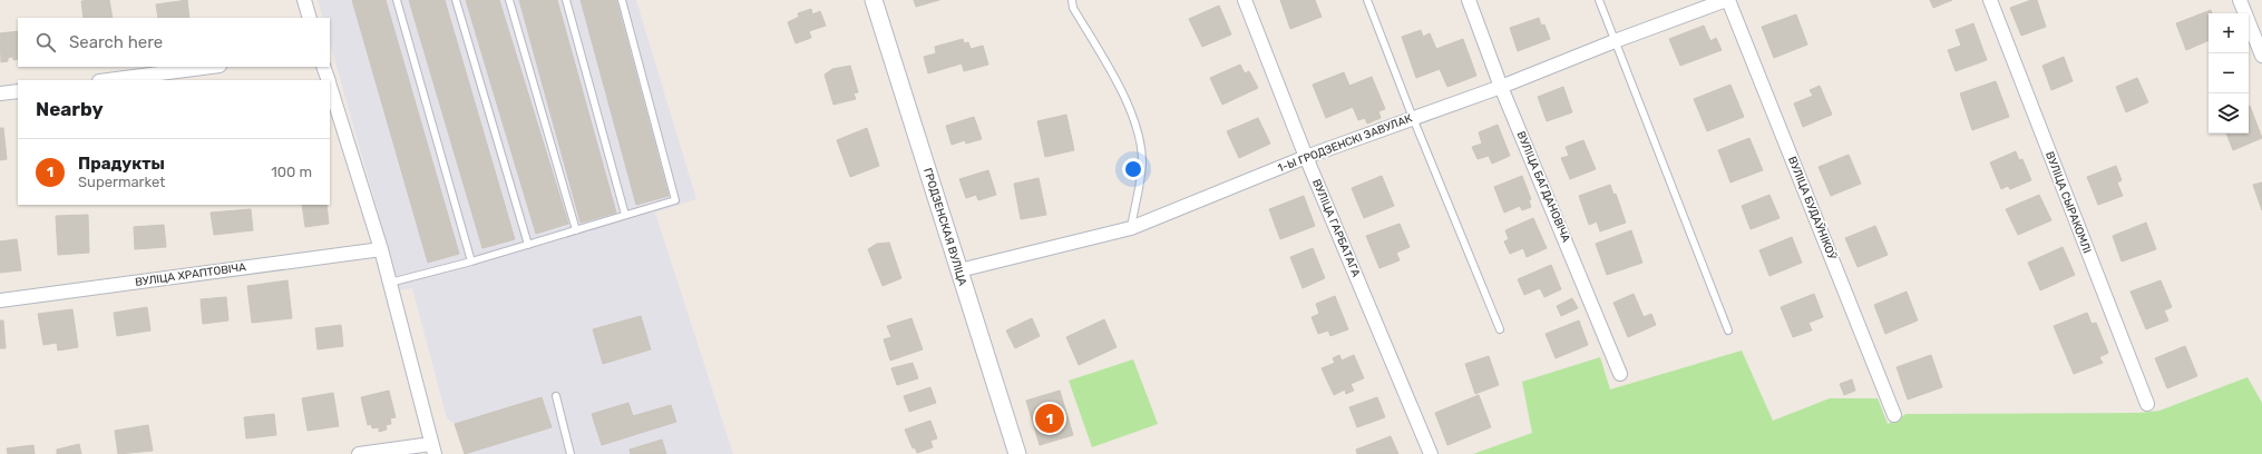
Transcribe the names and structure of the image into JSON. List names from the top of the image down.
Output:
{
  "streets": {
    "street": [
      "1-Ы ГРОДЗЕНСКІ ЗАВУЛАК",
      "ВУЛІЦА БАГДАНОВІЧА",
      "ВУЛІЦА СЫРАКОМЛІ",
      "ВУЛІЦА БУДАЎНІКОЎ",
      "ГРОДЗЕНСКАЯ ВУЛІЦА",
      "ВУЛІЦА ГАРБАТАГА",
      "ВУЛІЦА ХРАПТОВІЧА"
    ]
  },
  "crossings": [
    ["1-Ы ГРОДЗЕНСКІ ЗАВУЛАК", "ВУЛІЦА БАГДАНОВІЧА"],
    ["1-Ы ГРОДЗЕНСКІ ЗАВУЛАК", "ВУЛІЦА БУДАЎНІКОЎ"],
    ["1-Ы ГРОДЗЕНСКІ ЗАВУЛАК", "ГРОДЗЕНСКАЯ ВУЛІЦА"],
    ["1-Ы ГРОДЗЕНСКІ ЗАВУЛАК", "ВУЛІЦА ГАРБАТАГА"]
  ],
  "page": {
    "map_buttons": ["+", "−"],
    "search": "Search here",
    "heading": "Nearby",
    "list": [
      {
        "mark": "1",
        "name": "Прадукты",
        "note": "Supermarket",
        "value": "100 m"
      }
    ],
    "pins": "1"
  }
}
